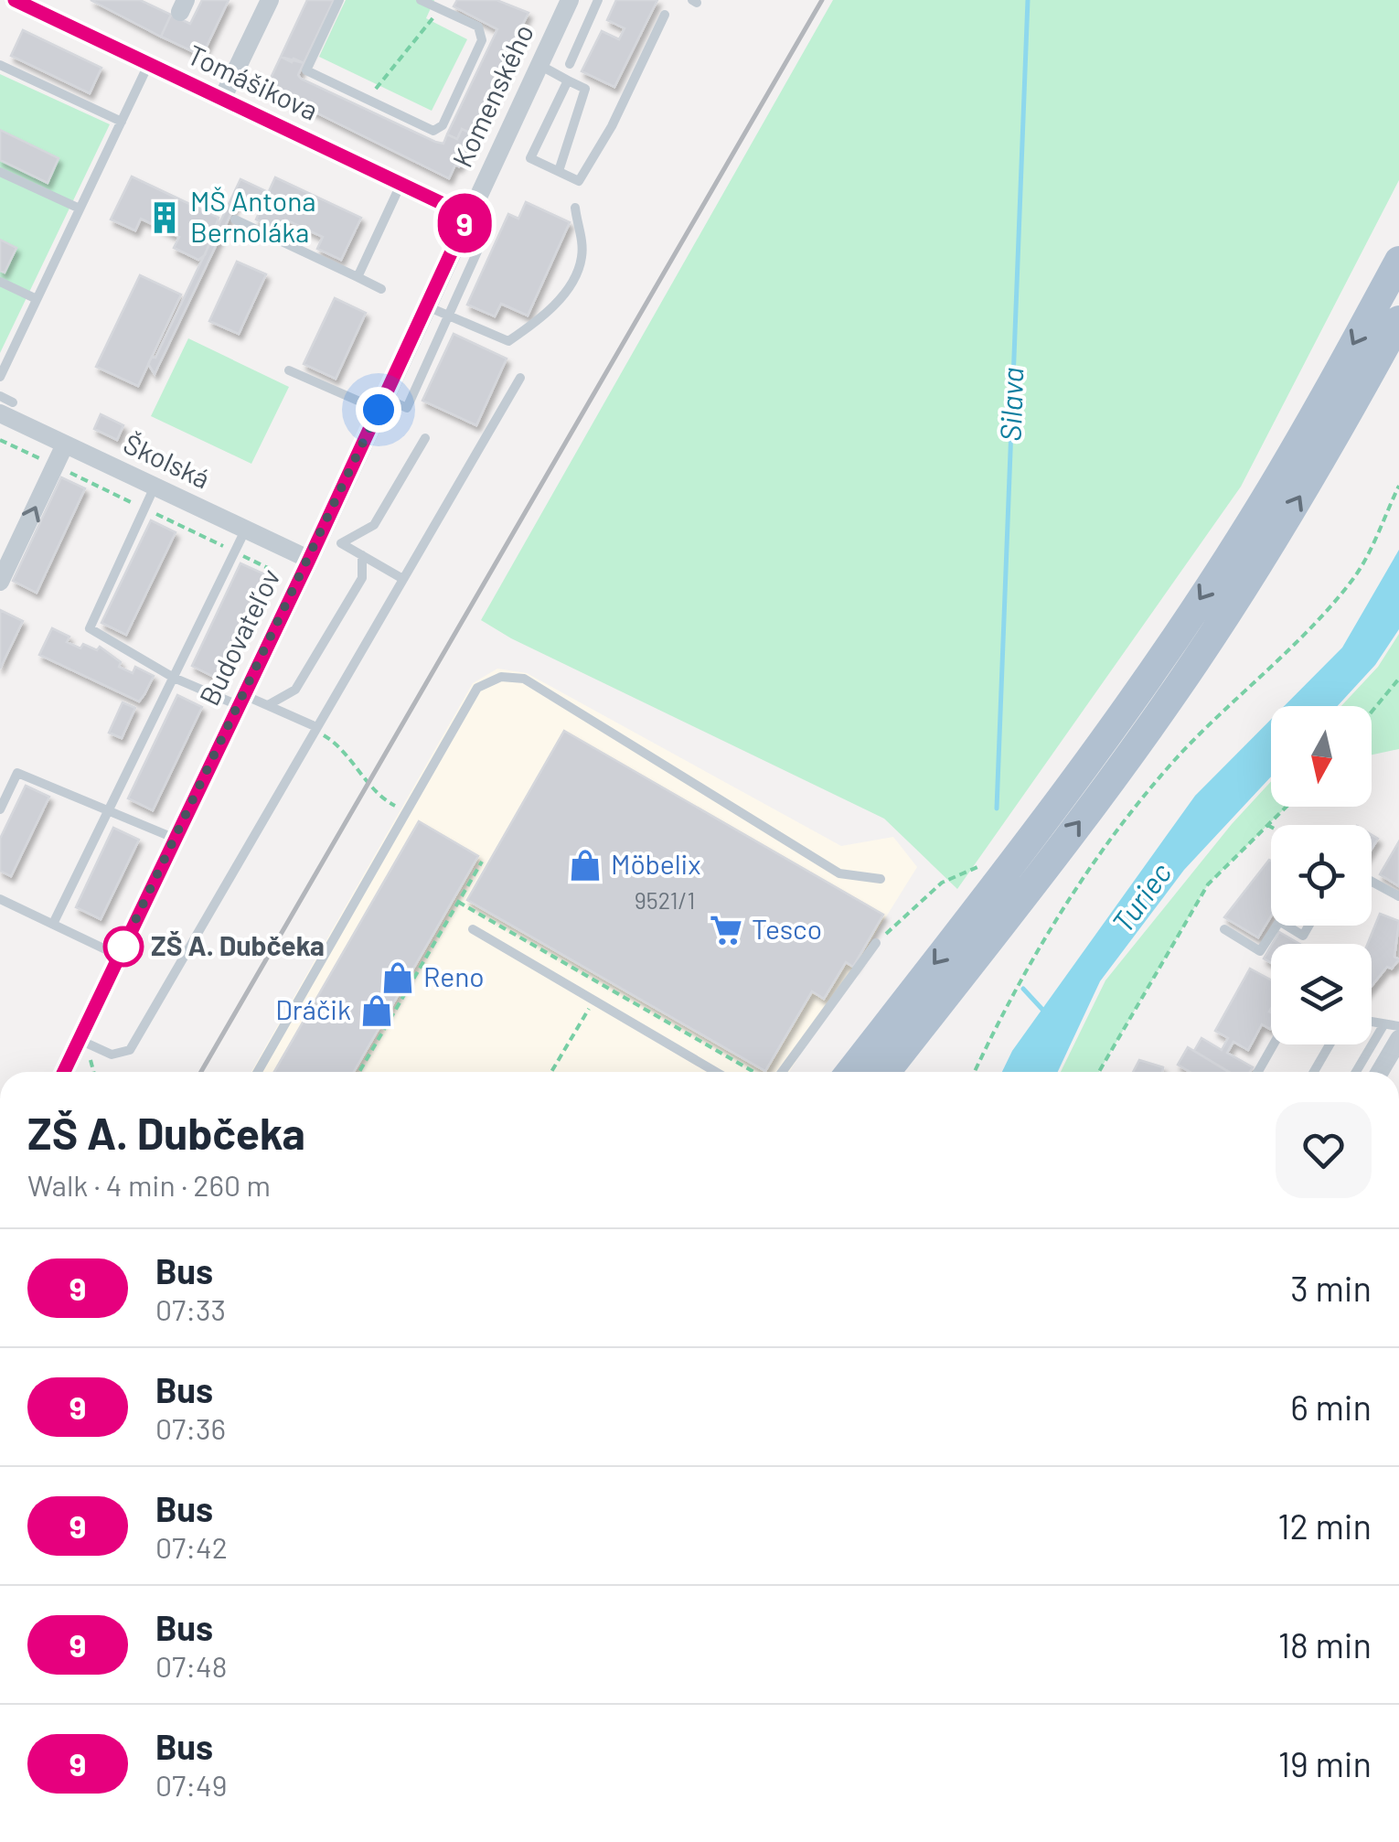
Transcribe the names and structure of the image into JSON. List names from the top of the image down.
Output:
{
  "streets": {
    "street": [
      "Tomášikova",
      "Komenského",
      "Školská",
      "Budovateľov"
    ]
  },
  "crossings": [
    ["Tomášikova", "Komenského"],
    ["Tomášikova", "Budovateľov"],
    ["Komenského", "Budovateľov"],
    ["Školská", "Budovateľov"]
  ],
  "water": ["Silava", "Turiec"],
  "places": {
    "building": ["MŠ Antona Bernoláka"],
    "shop": ["Möbelix", "Reno", "Dráčik"],
    "supermarket": ["Tesco"],
    "other": ["ZŠ A. Dubčeka"]
  },
  "lines": ["bus line 9"],
  "house_numbers": ["9521/1"],
  "north": "bottom",
  "page": {
    "on_map": "9",
    "heading": ["ZŠ A. Dubčeka", "Walk · 4 min · 260 m"],
    "list": [
      {
        "mark": "9",
        "name": "Bus",
        "note": "07:33",
        "value": "3 min"
      },
      {
        "mark": "9",
        "name": "Bus",
        "note": "07:36",
        "value": "6 min"
      },
      {
        "mark": "9",
        "name": "Bus",
        "note": "07:42",
        "value": "12 min"
      },
      {
        "mark": "9",
        "name": "Bus",
        "note": "07:48",
        "value": "18 min"
      },
      {
        "mark": "9",
        "name": "Bus",
        "note": "07:49",
        "value": "19 min"
      }
    ]
  }
}
